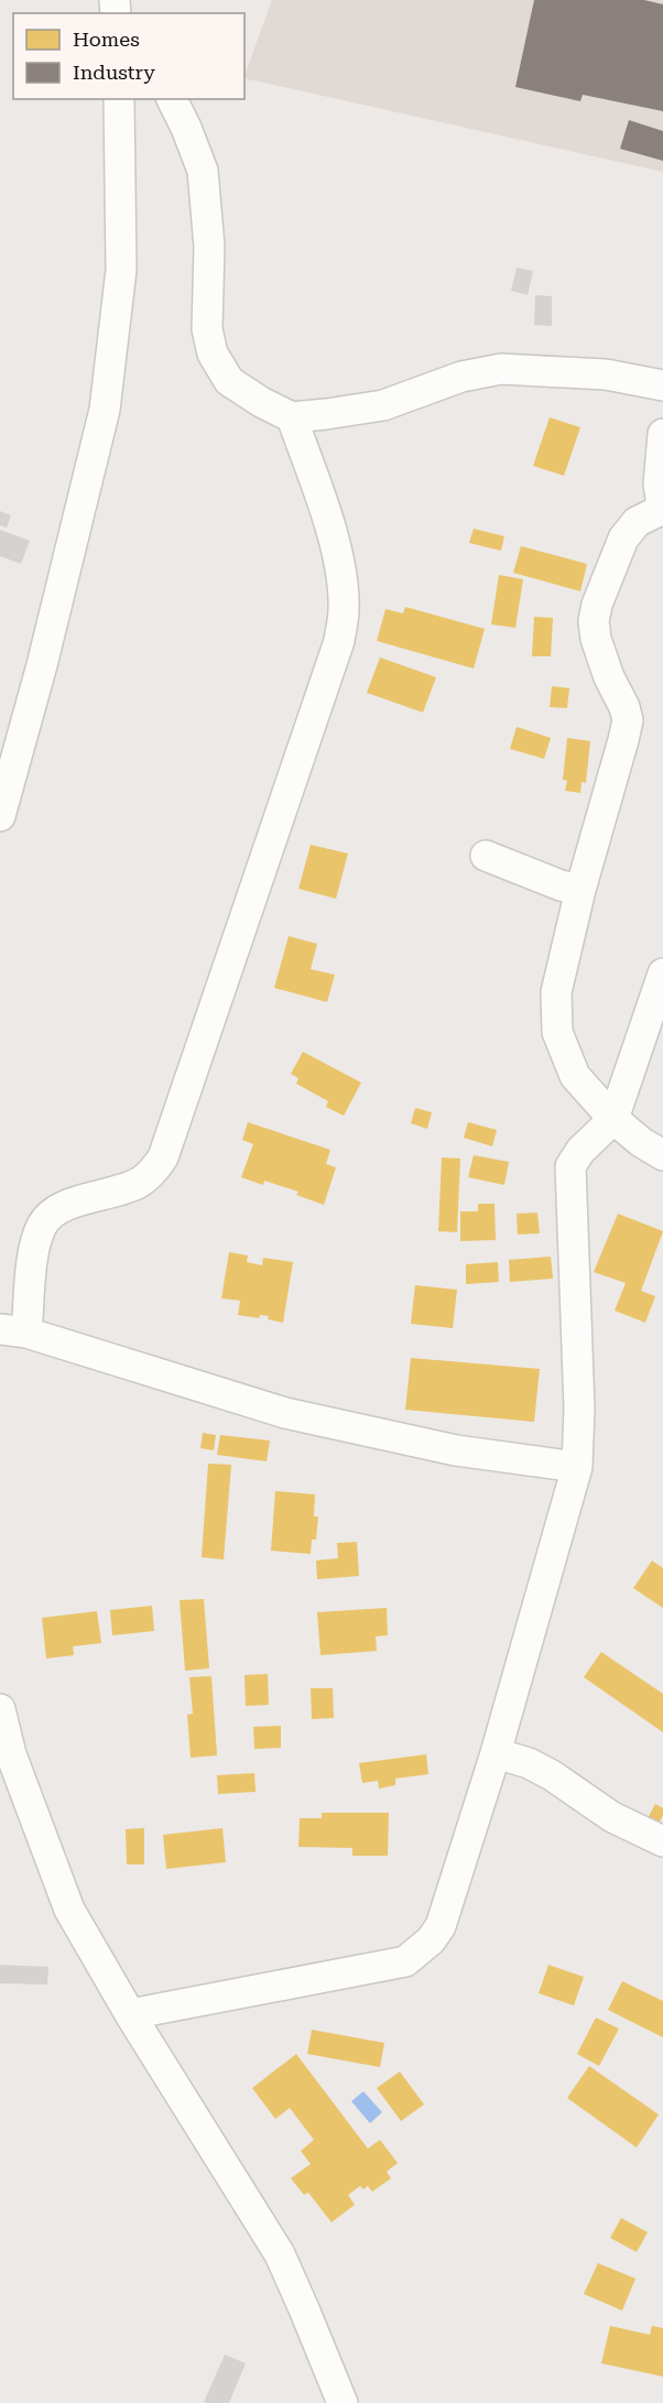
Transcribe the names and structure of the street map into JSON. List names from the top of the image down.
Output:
{
  "legend": ["Homes", "Industry"]
}
